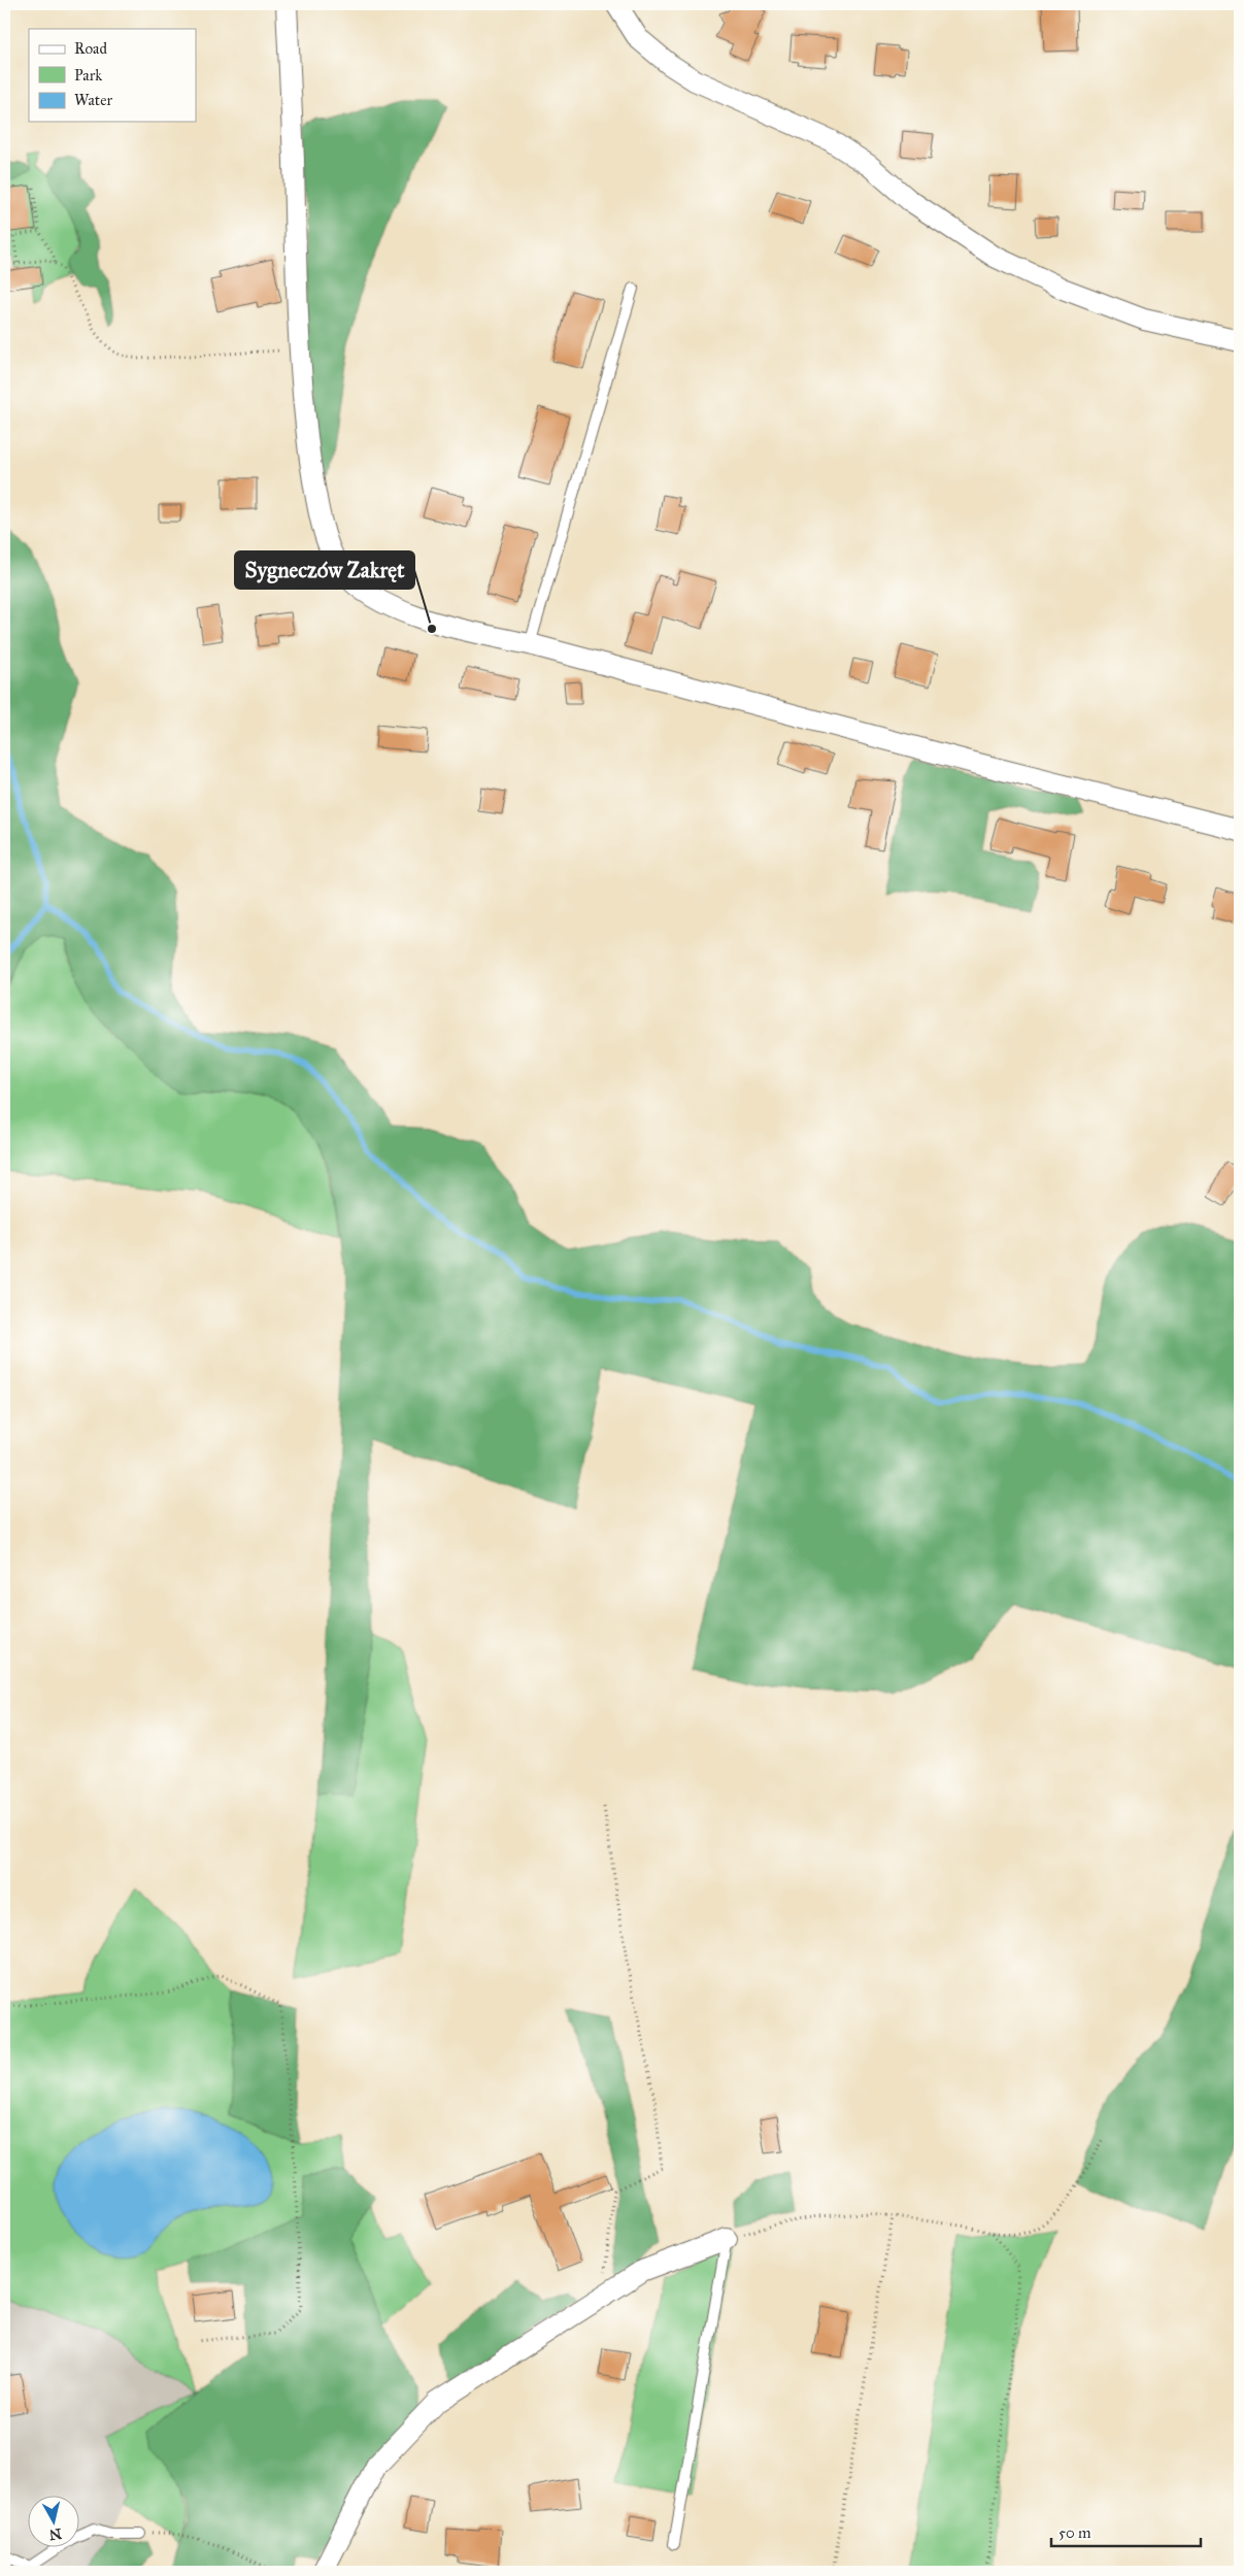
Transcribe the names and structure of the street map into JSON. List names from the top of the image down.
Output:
{
  "places": ["Sygneczów Zakręt"],
  "legend": ["Road", "Park", "Water"],
  "scale_bar": "50 m",
  "north": "bottom"
}
